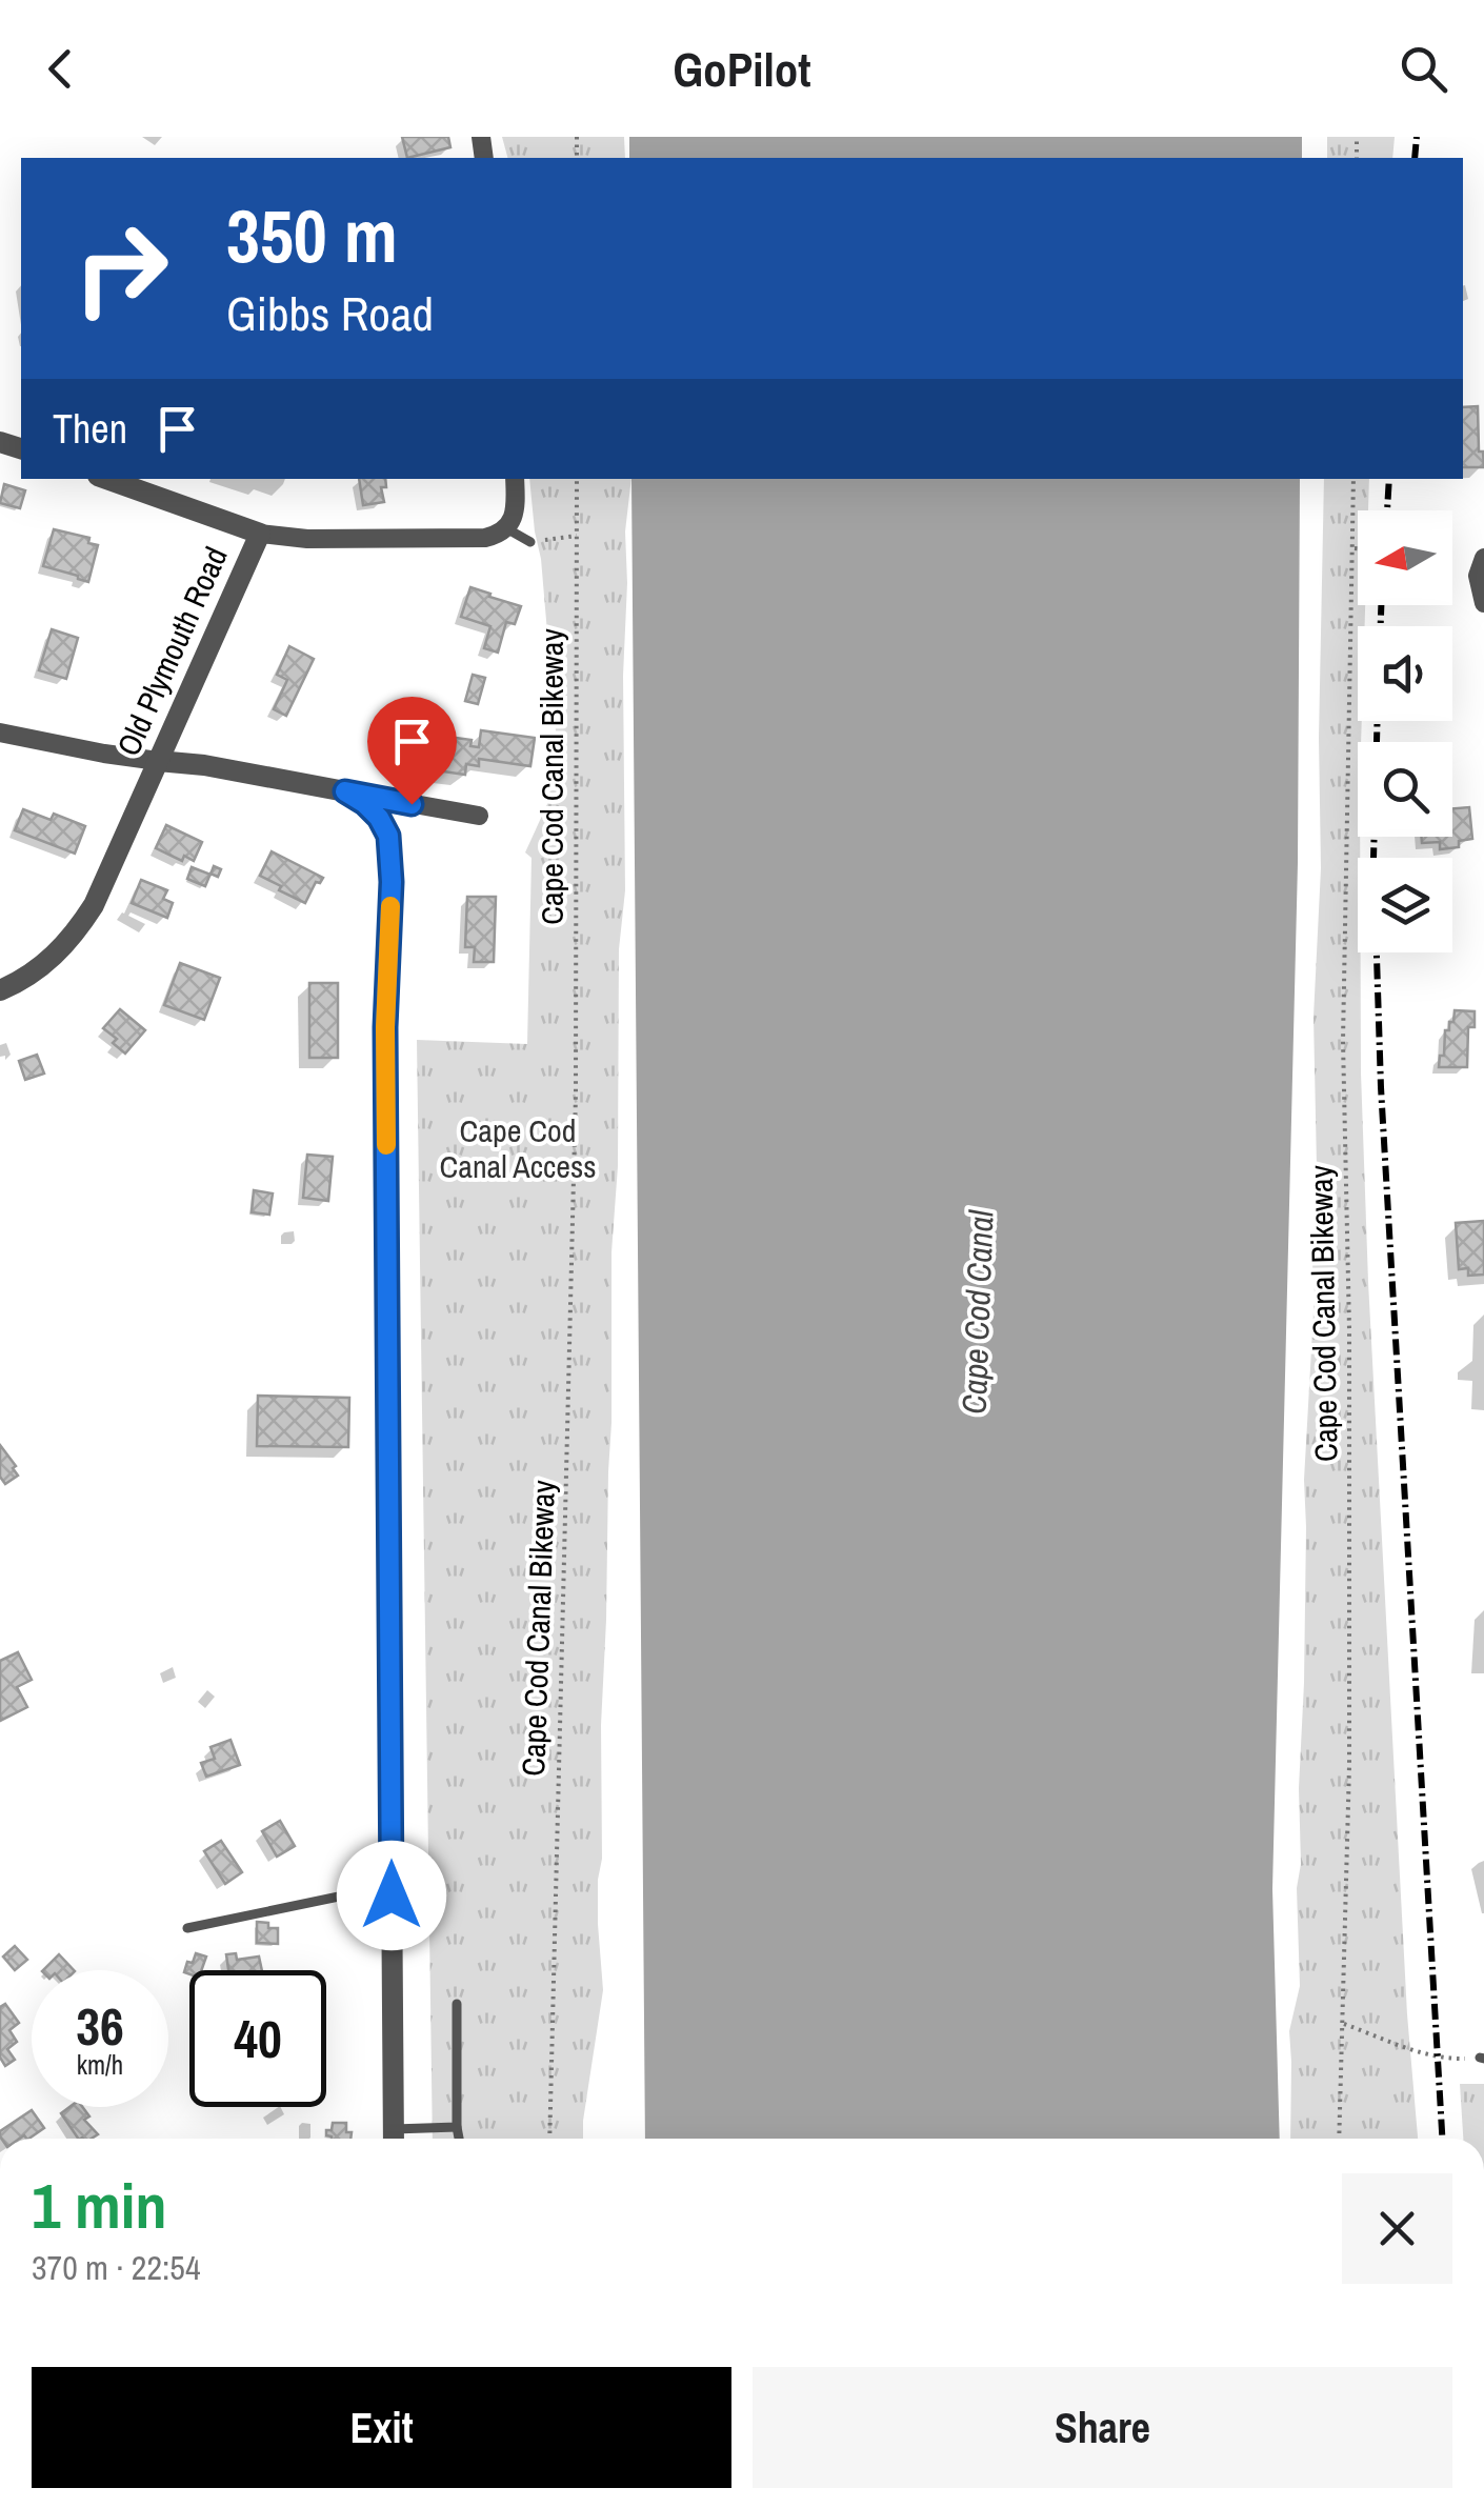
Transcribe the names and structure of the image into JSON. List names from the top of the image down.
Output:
{
  "streets": {
    "street": ["Old Plymouth Road"],
    "path": ["Cape Cod Canal Bikeway"]
  },
  "water": ["Cape Cod Canal"],
  "parks": ["Cape Cod Canal Access"],
  "north": "left",
  "page": {
    "header": "GoPilot",
    "turn": ["350 m", "Gibbs Road"],
    "then": "Then",
    "speed": "36 km/h",
    "limit": "40",
    "heading": ["1 min", "370 m · 22:54"],
    "buttons": ["Exit", "Share"]
  }
}
